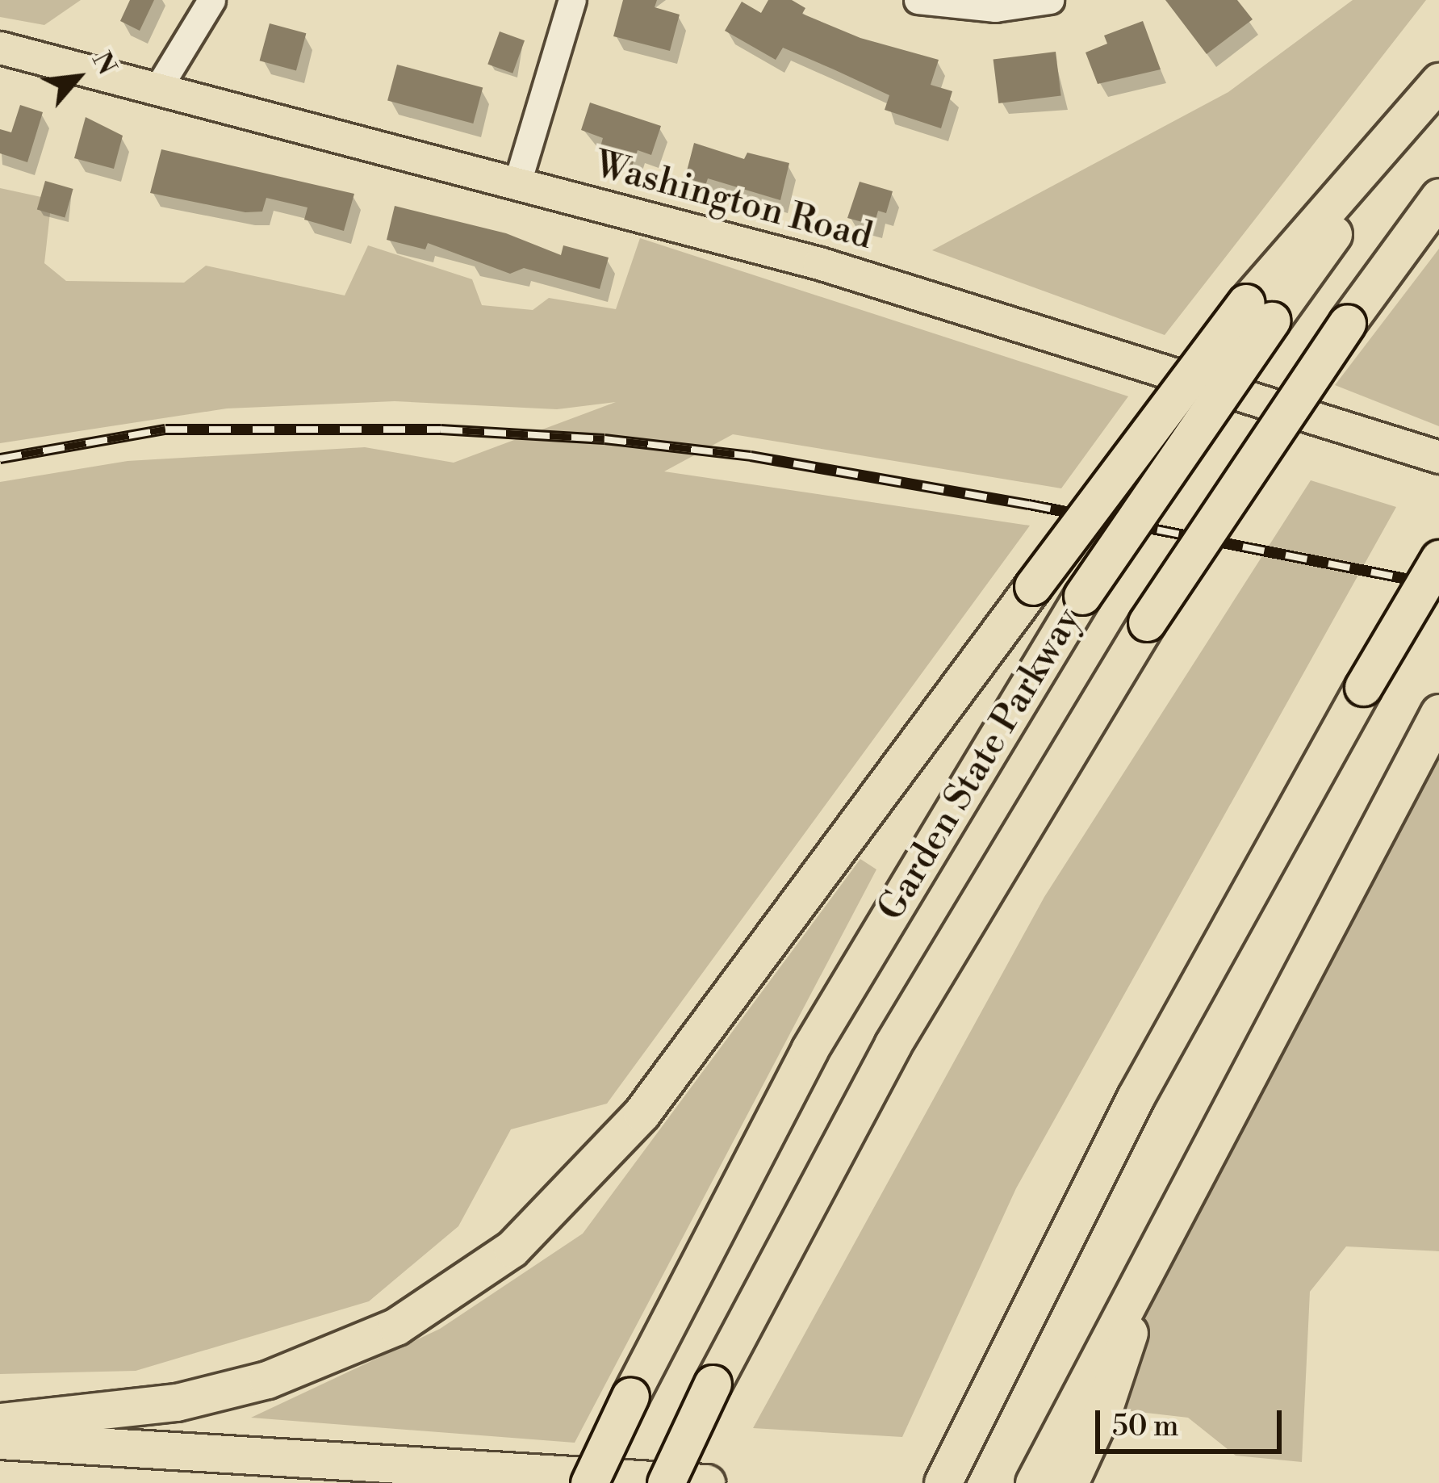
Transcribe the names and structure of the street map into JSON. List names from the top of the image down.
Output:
{
  "streets": {
    "highway": ["Garden State Parkway"],
    "main road": ["Washington Road"]
  },
  "scale_bar": "50 m",
  "north": "top right"
}
